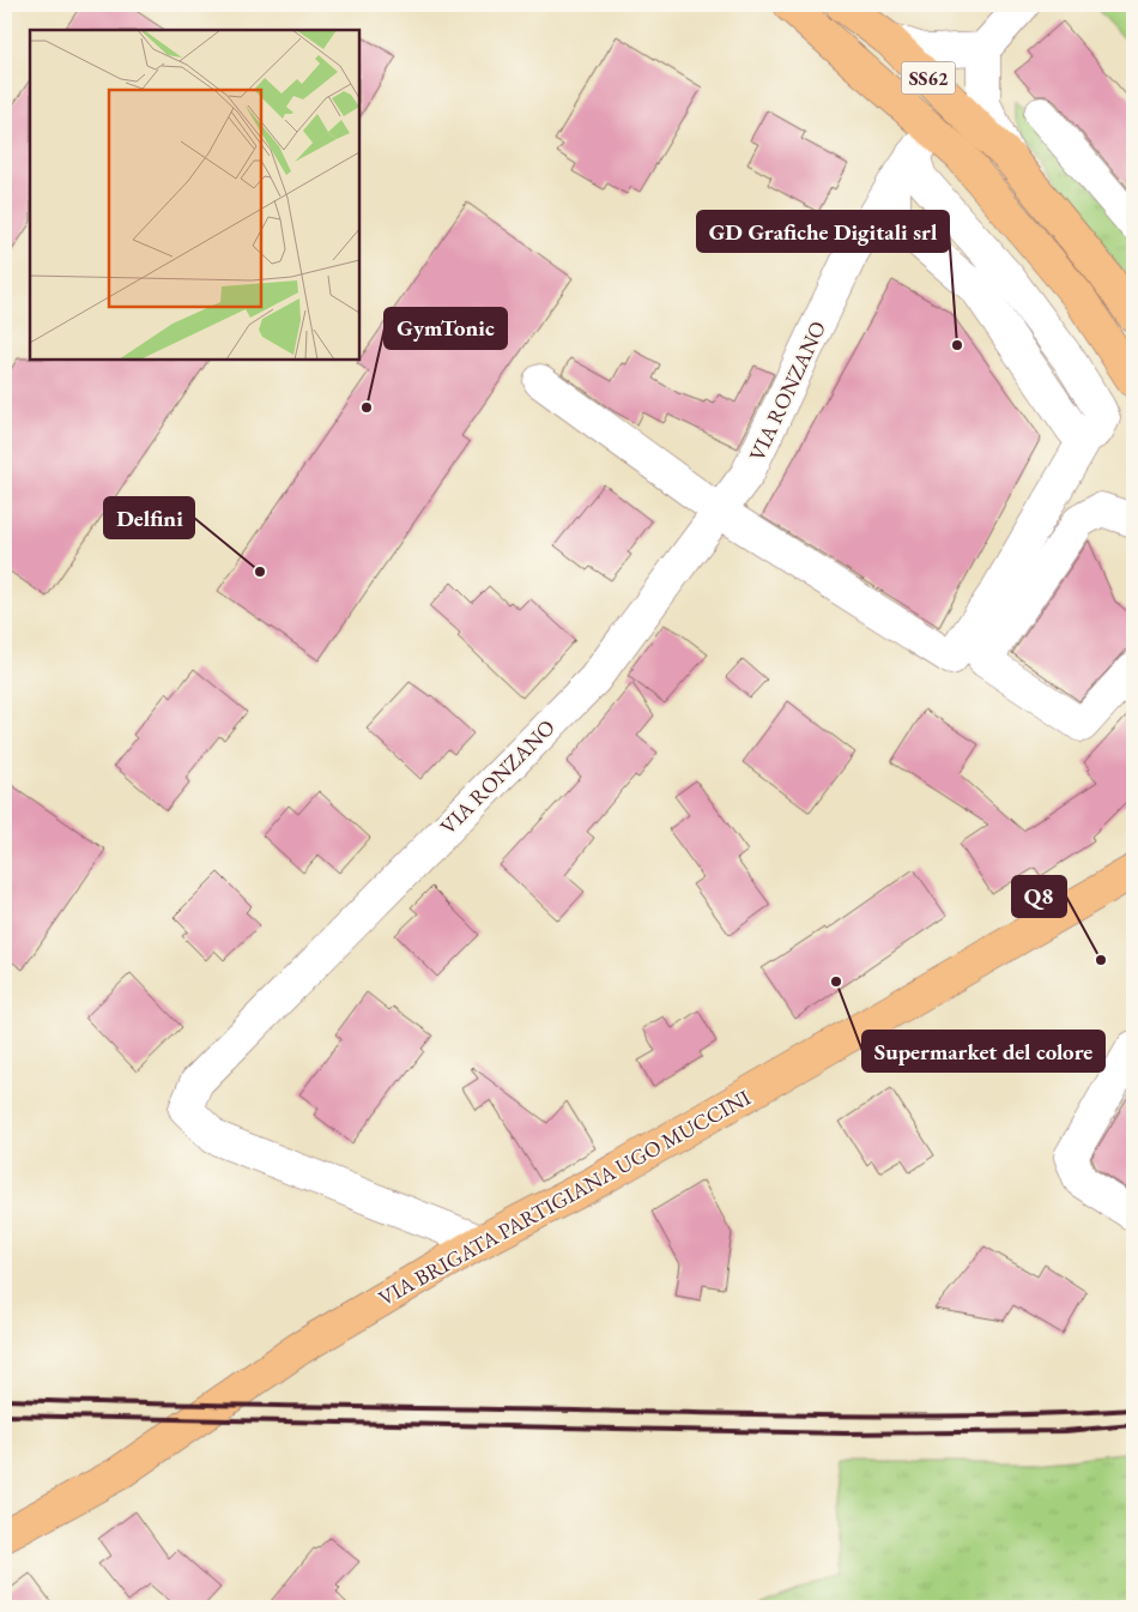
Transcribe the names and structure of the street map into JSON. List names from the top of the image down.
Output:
{
  "streets": {
    "main road": ["SS62", "VIA BRIGATA PARTIGIANA UGO MUCCINI"],
    "street": ["VIA RONZANO"]
  },
  "crossings": [
    ["VIA RONZANO", "VIA BRIGATA PARTIGIANA UGO MUCCINI"]
  ],
  "places": [
    "GD Grafiche Digitali srl",
    "GymTonic",
    "Delfini",
    "Q8",
    "Supermarket del colore"
  ]
}
